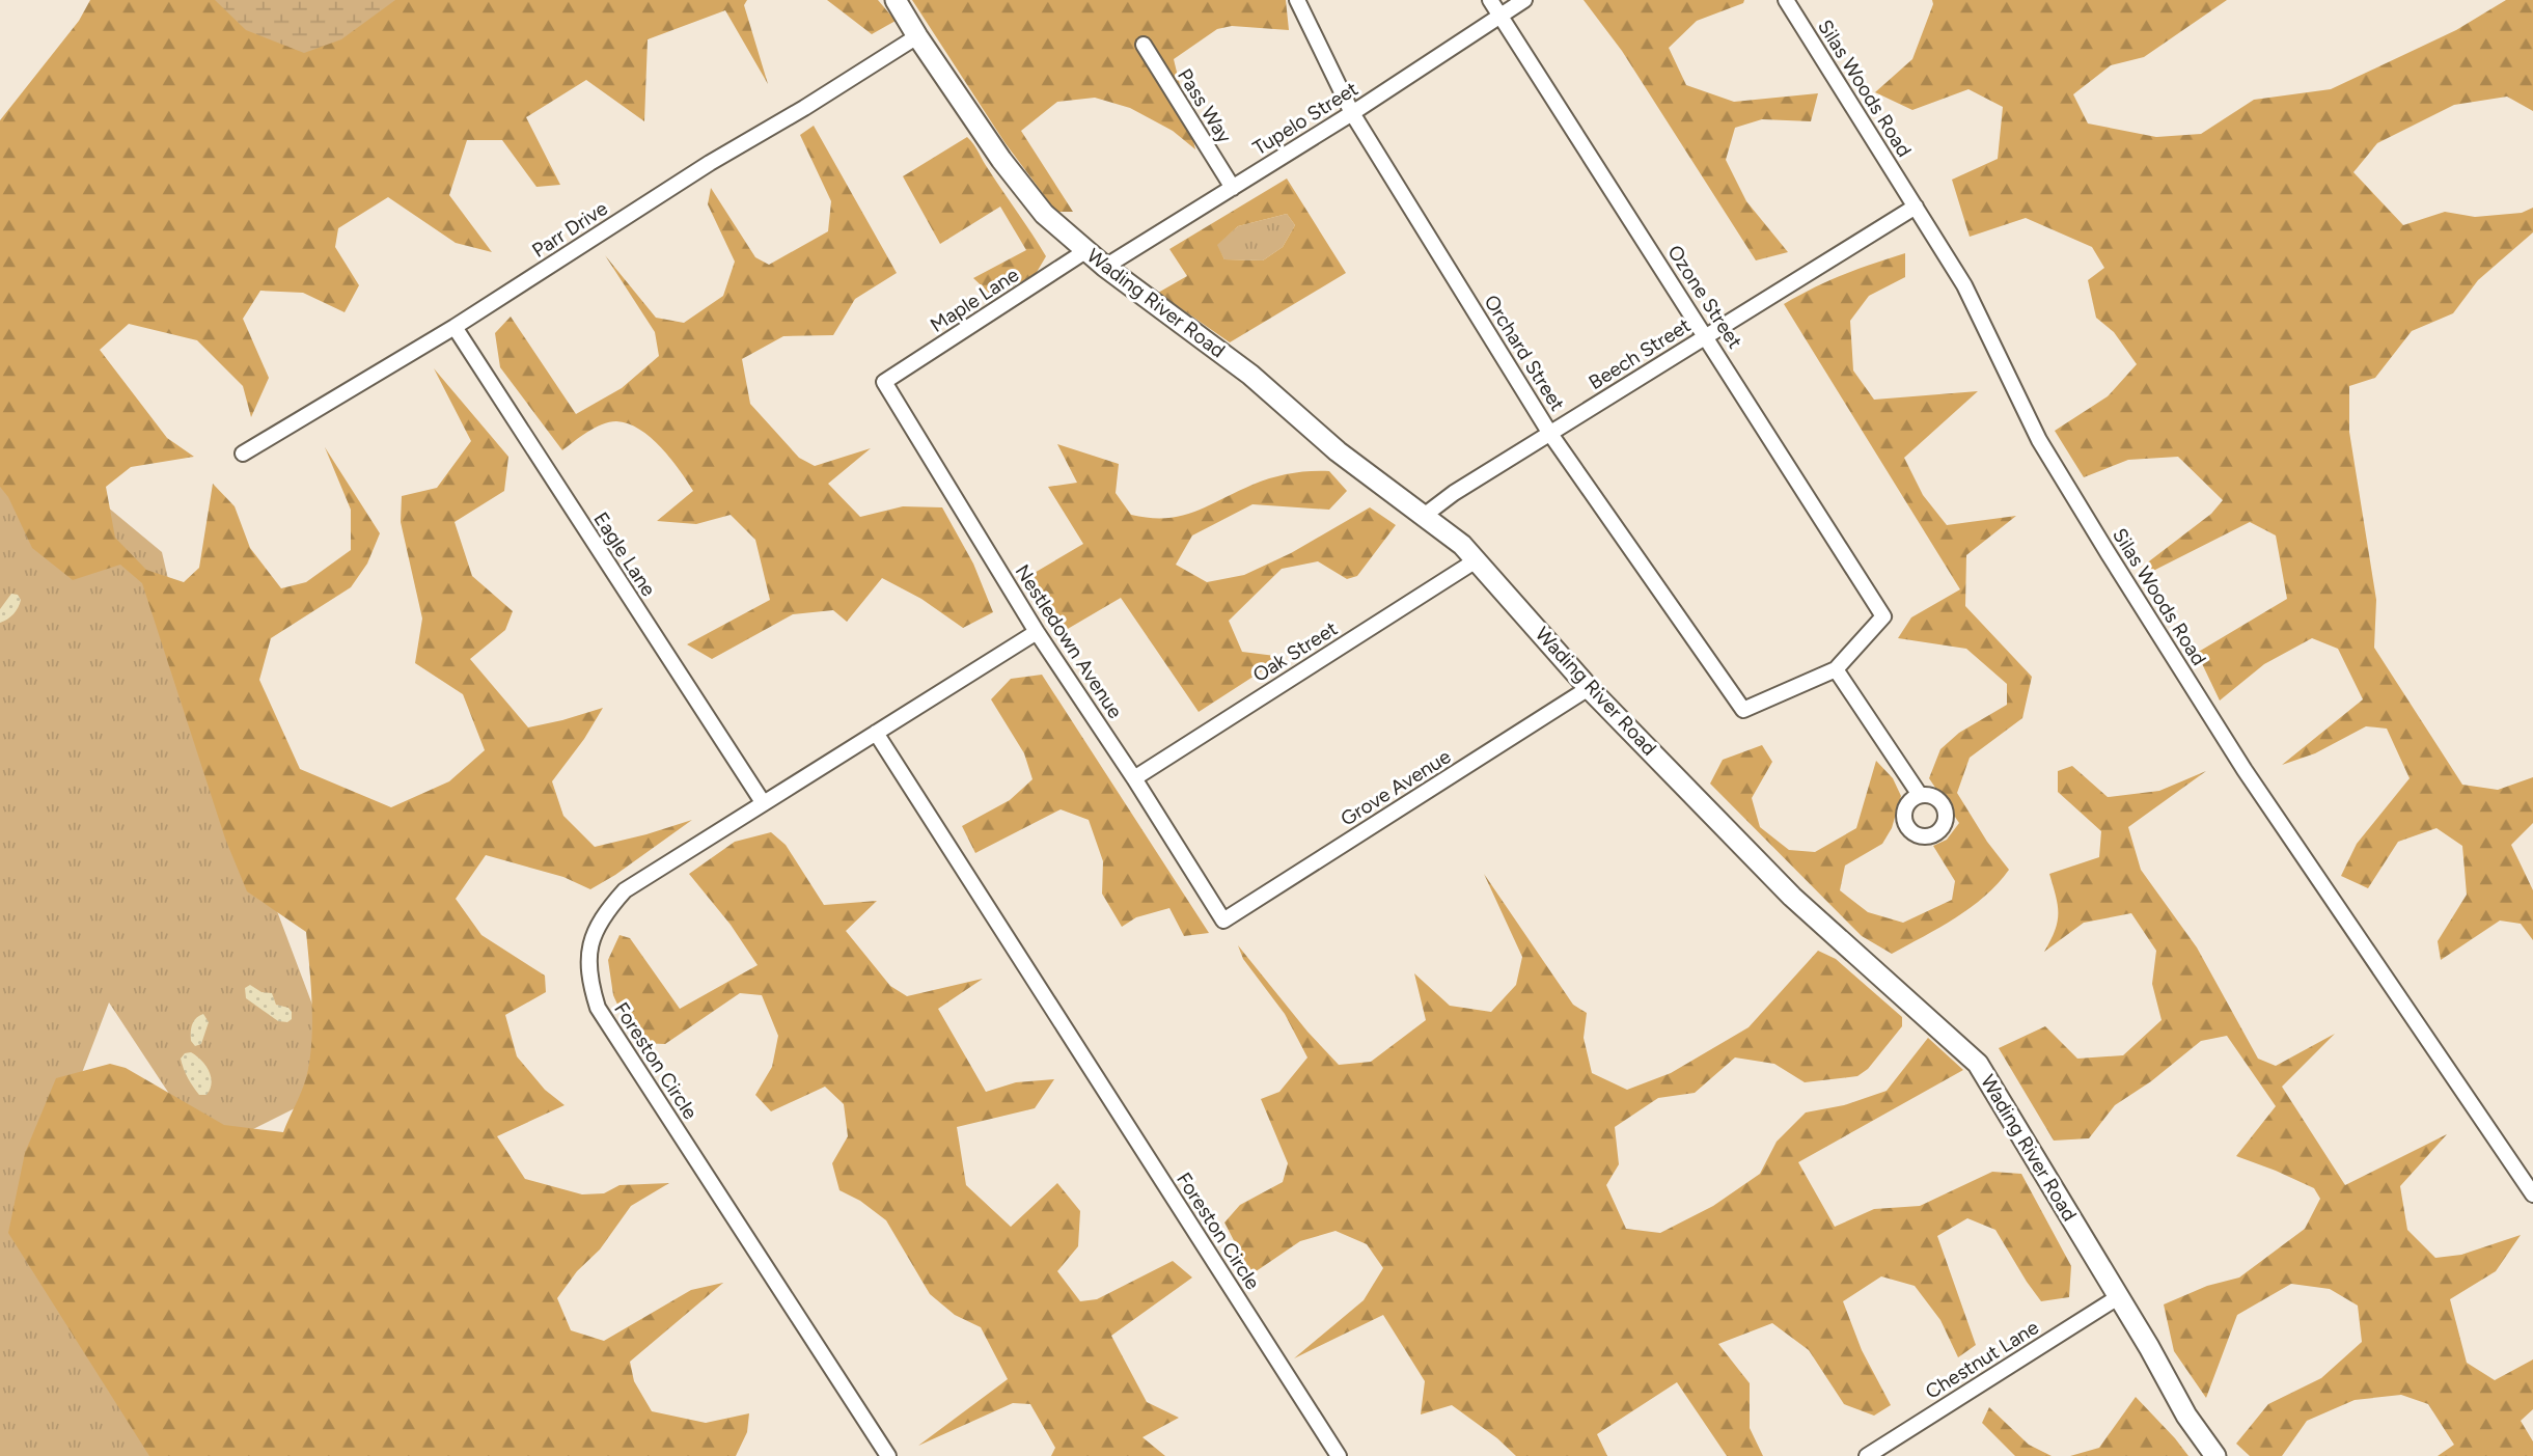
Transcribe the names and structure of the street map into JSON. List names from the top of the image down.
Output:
{
  "streets": {
    "main road": ["Wading River Road"],
    "street": [
      "Silas Woods Road",
      "Pass Way",
      "Tupelo Street",
      "Parr Drive",
      "Ozone Street",
      "Maple Lane",
      "Orchard Street",
      "Beech Street",
      "Eagle Lane",
      "Nestledown Avenue",
      "Oak Street",
      "Grove Avenue",
      "Foreston Circle",
      "Chestnut Lane"
    ]
  },
  "crossings": [
    ["Silas Woods Road", "Beech Street"],
    ["Pass Way", "Tupelo Street"],
    ["Tupelo Street", "Ozone Street"],
    ["Tupelo Street", "Wading River Road"],
    ["Tupelo Street", "Orchard Street"],
    ["Parr Drive", "Wading River Road"],
    ["Parr Drive", "Eagle Lane"],
    ["Ozone Street", "Orchard Street"],
    ["Ozone Street", "Beech Street"],
    ["Maple Lane", "Wading River Road"],
    ["Maple Lane", "Nestledown Avenue"],
    ["Wading River Road", "Beech Street"],
    ["Wading River Road", "Oak Street"],
    ["Wading River Road", "Grove Avenue"],
    ["Wading River Road", "Chestnut Lane"],
    ["Orchard Street", "Beech Street"],
    ["Eagle Lane", "Foreston Circle"],
    ["Nestledown Avenue", "Oak Street"],
    ["Nestledown Avenue", "Grove Avenue"],
    ["Nestledown Avenue", "Foreston Circle"]
  ]
}
